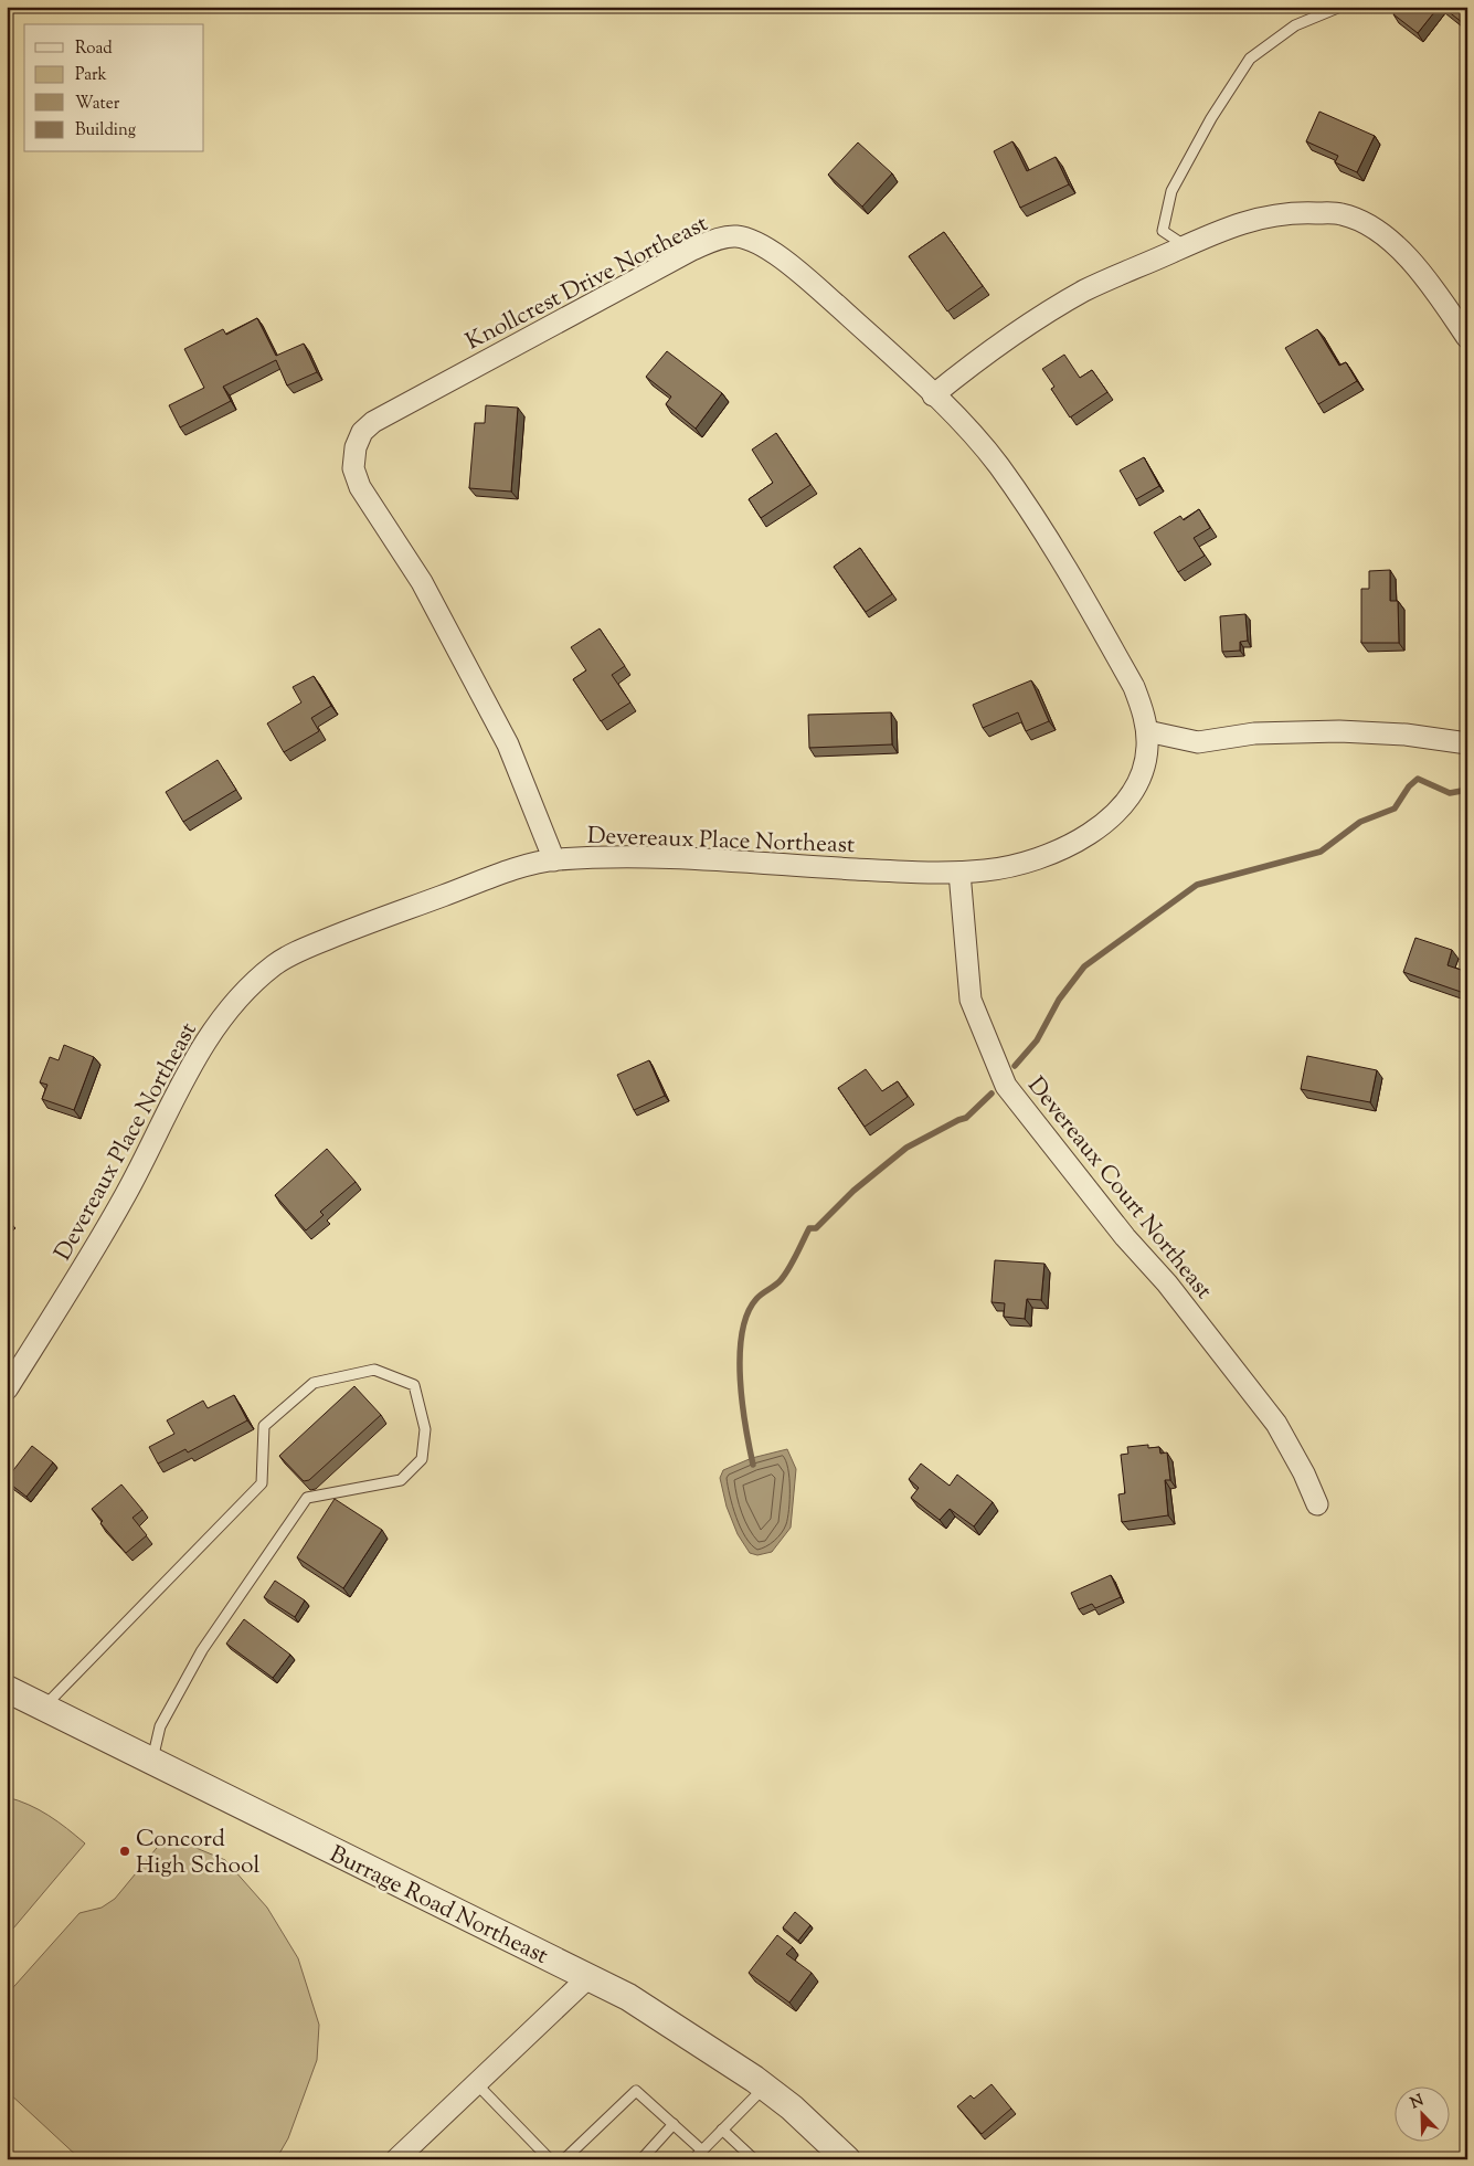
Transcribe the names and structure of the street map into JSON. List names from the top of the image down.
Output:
{
  "streets": {
    "street": [
      "Knollcrest Drive Northeast",
      "Devereaux Place Northeast",
      "Devereaux Court Northeast",
      "Burrage Road Northeast"
    ]
  },
  "crossings": [
    ["Knollcrest Drive Northeast", "Devereaux Place Northeast"],
    ["Devereaux Place Northeast", "Devereaux Court Northeast"]
  ],
  "places": ["Concord High School"],
  "legend": [
    "Road",
    "Park",
    "Water",
    "Building"
  ],
  "north": "top left"
}
